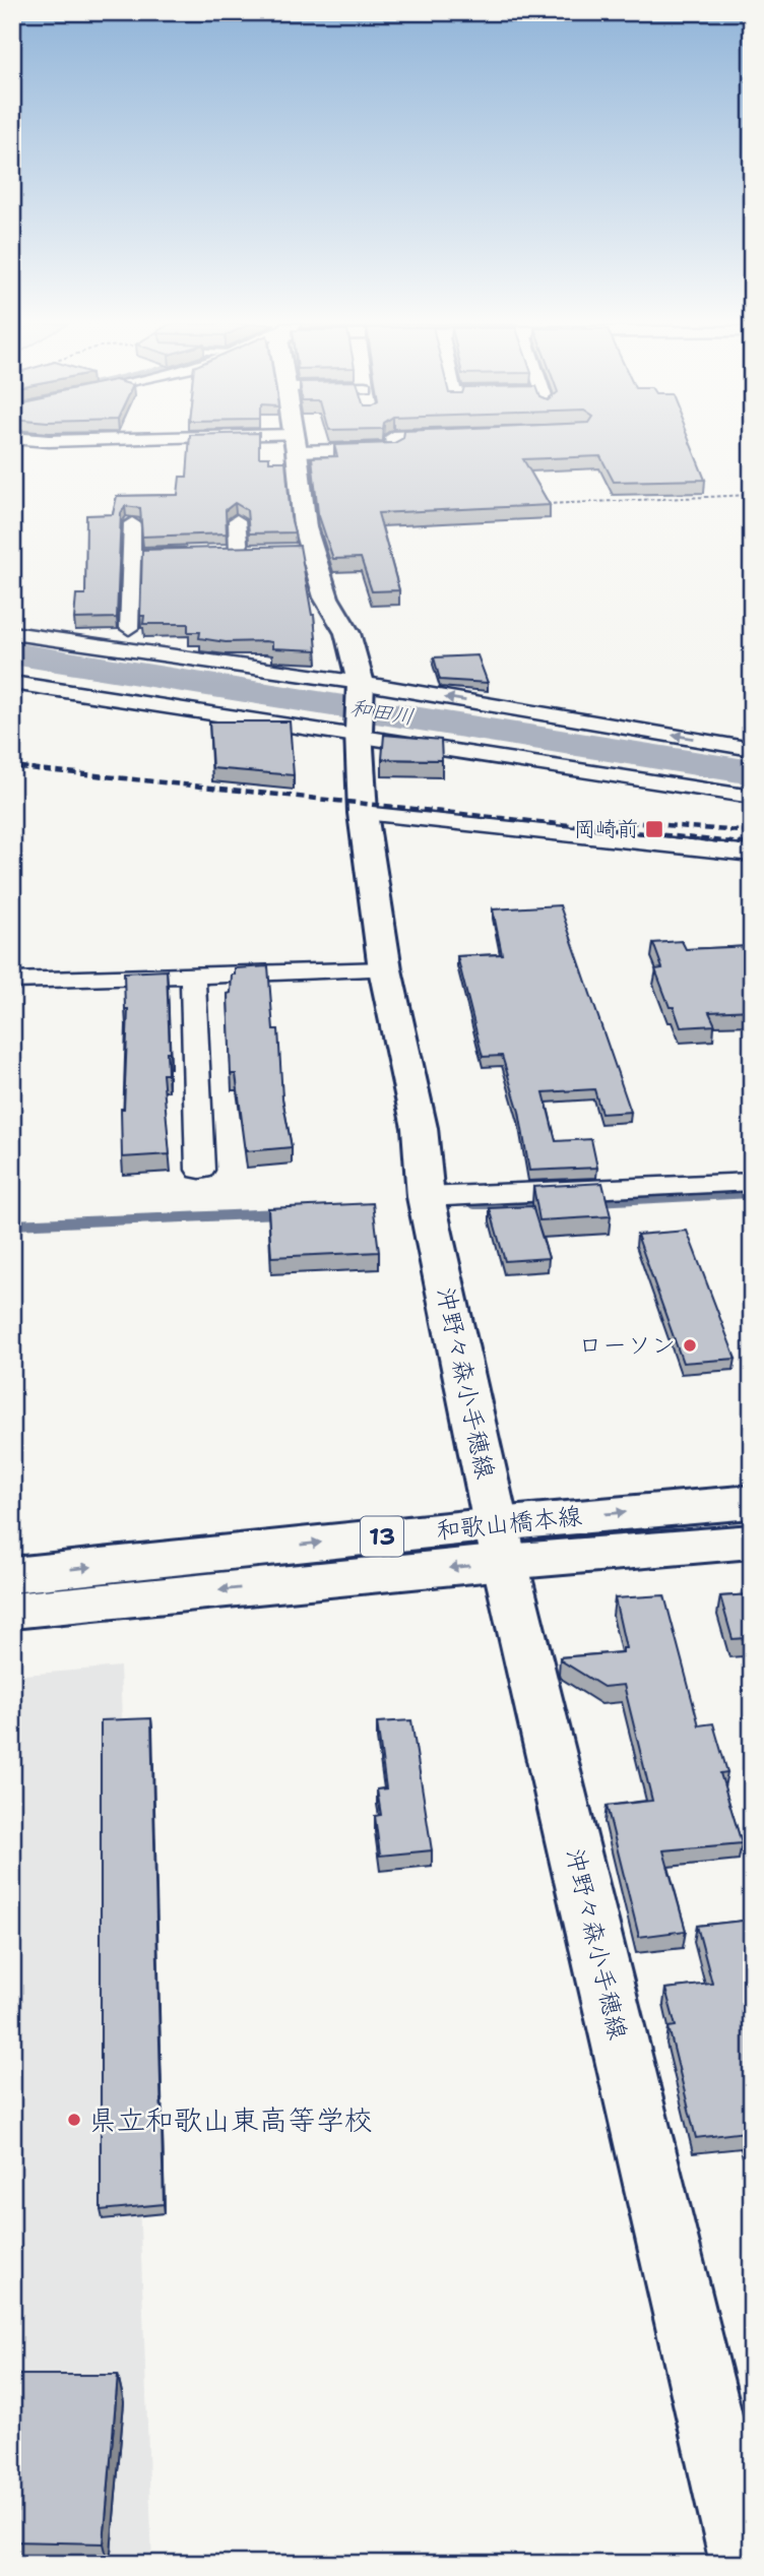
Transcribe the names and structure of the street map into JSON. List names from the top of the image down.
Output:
{
  "streets": {
    "main road": ["沖野々森小手穂線", "和歌山橋本線", "13"]
  },
  "crossings": [
    ["沖野々森小手穂線", "和歌山橋本線"]
  ],
  "water": ["和田川"],
  "places": {
    "transit": ["岡崎前"],
    "other": ["ローソン", "県立和歌山東高等学校"]
  }
}
